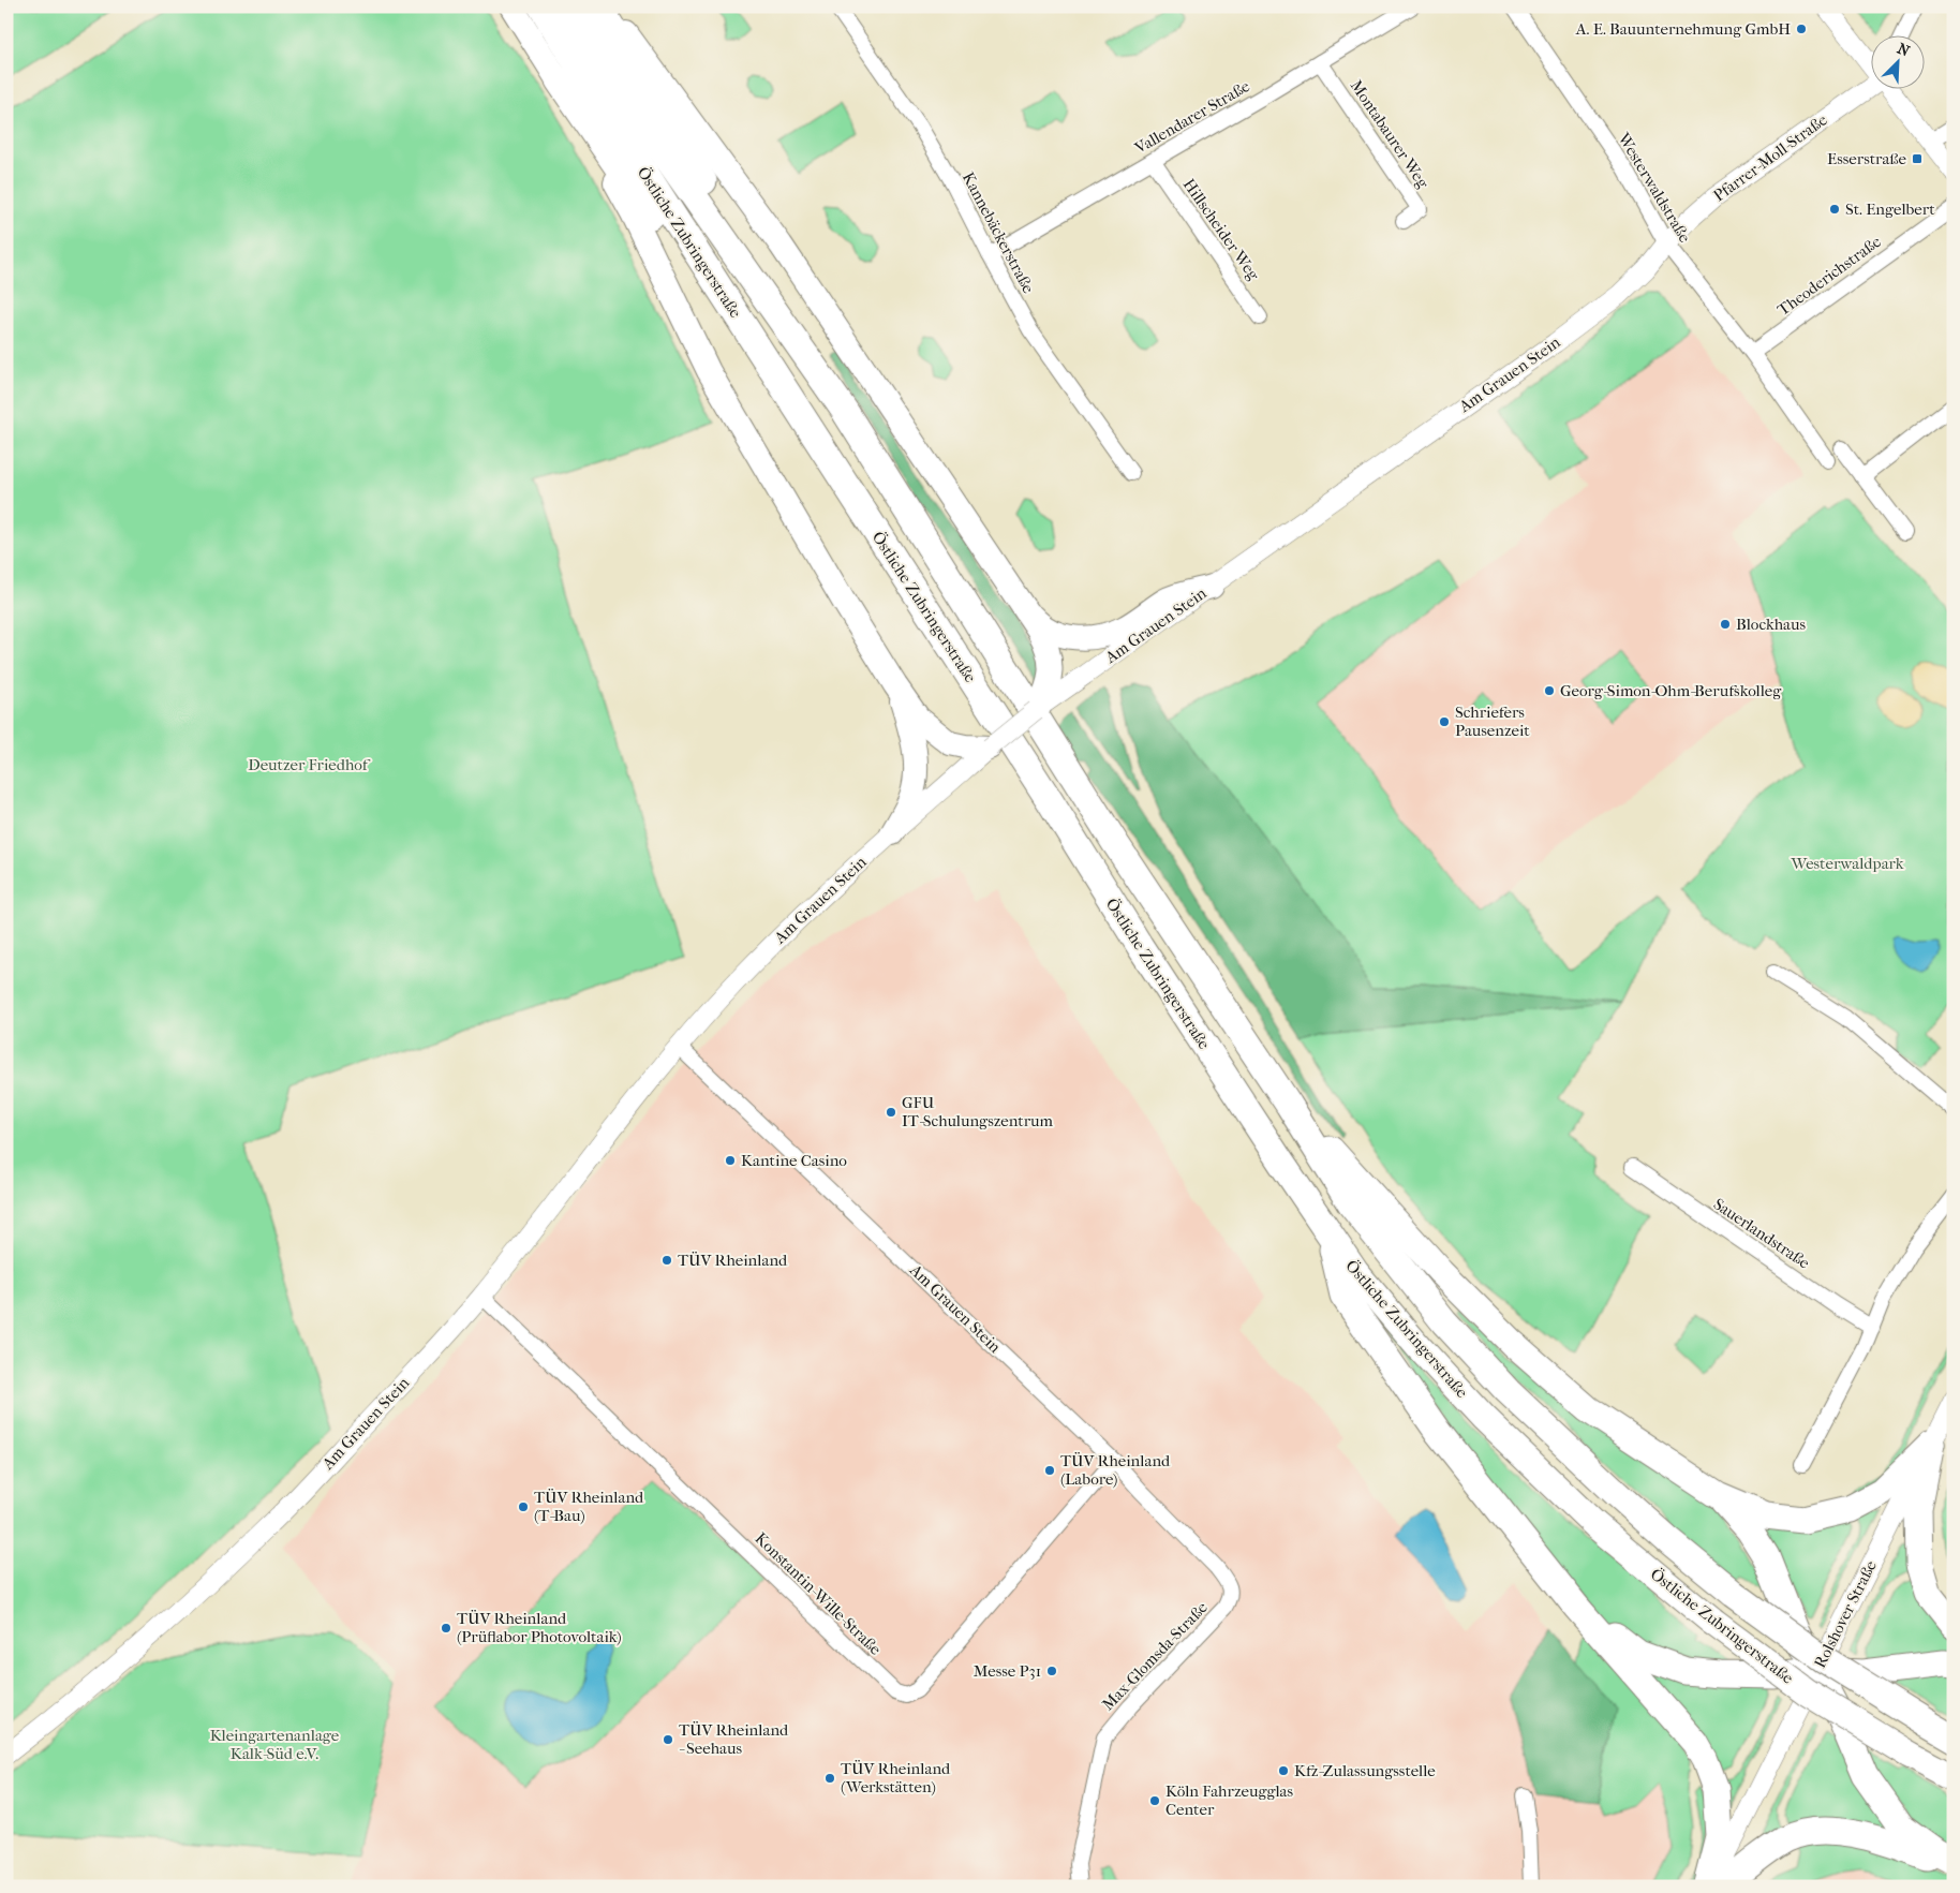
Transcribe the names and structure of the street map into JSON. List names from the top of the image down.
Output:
{
  "streets": {
    "highway": ["Östliche Zubringerstraße"],
    "street": [
      "Vallendarer Straße",
      "Montabaurer Weg",
      "Pfarrer-Moll-Straße",
      "Westerwaldstraße",
      "Hillscheider Weg",
      "Kannebäckerstraße",
      "Theoderichstraße",
      "Am Grauen Stein",
      "Sauerlandstraße",
      "Konstantin-Wille-Straße",
      "Rolshover Straße",
      "Max-Glomsda-Straße"
    ]
  },
  "crossings": [
    ["Vallendarer Straße", "Montabaurer Weg"],
    ["Vallendarer Straße", "Hillscheider Weg"],
    ["Vallendarer Straße", "Kannebäckerstraße"],
    ["Pfarrer-Moll-Straße", "Westerwaldstraße"],
    ["Pfarrer-Moll-Straße", "Am Grauen Stein"],
    ["Westerwaldstraße", "Theoderichstraße"],
    ["Westerwaldstraße", "Am Grauen Stein"],
    ["Am Grauen Stein", "Konstantin-Wille-Straße"],
    ["Am Grauen Stein", "Max-Glomsda-Straße"],
    ["Konstantin-Wille-Straße", "Max-Glomsda-Straße"]
  ],
  "parks": ["Deutzer Friedhof", "Westerwaldpark", "Kleingartenanlage Kalk-Süd e.V."],
  "places": {
    "other": [
      "A. E. Bauunternehmung GmbH",
      "St. Engelbert",
      "Blockhaus",
      "Georg-Simon-Ohm-Berufskolleg",
      "Schriefers Pausenzeit",
      "GFU IT-Schulungszentrum",
      "Kantine Casino",
      "TÜV Rheinland",
      "TÜV Rheinland (Labore)",
      "TÜV Rheinland (T-Bau)",
      "TÜV Rheinland (Prüflabor Photovoltaik)",
      "Messe P31",
      "TÜV Rheinland - Seehaus",
      "Kfz-Zulassungsstelle",
      "TÜV Rheinland (Werkstätten)",
      "Köln Fahrzeugglas Center"
    ],
    "transit": ["Esserstraße"]
  },
  "north": "top right"
}
